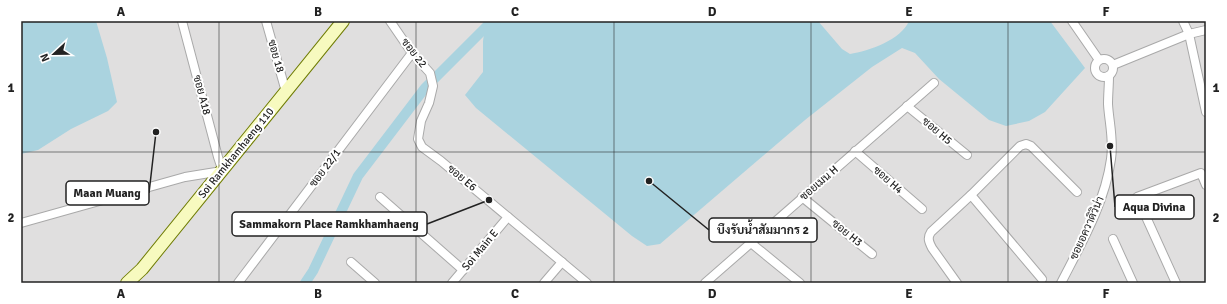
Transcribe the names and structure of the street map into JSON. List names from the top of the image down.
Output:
{
  "streets": {
    "street": [
      "ซอย 22",
      "ซอย 18",
      "ซอย A18",
      "ซอย H5",
      "Soi Ramkhamhaeng 110",
      "ซอย 22/1",
      "ซอย E6",
      "ซอย H4",
      "ซอยเมน H",
      "ซอยอควาดิวิน่า",
      "ซอย H3",
      "Soi Main E"
    ]
  },
  "crossings": [
    ["ซอย 22", "ซอย 22/1"],
    ["ซอย 22", "ซอย E6"],
    ["ซอย 18", "Soi Ramkhamhaeng 110"],
    ["ซอย A18", "Soi Ramkhamhaeng 110"],
    ["ซอย H5", "ซอยเมน H"],
    ["ซอย E6", "Soi Main E"],
    ["ซอย H4", "ซอยเมน H"],
    ["ซอยเมน H", "ซอย H3"]
  ],
  "places": [
    "Maan Muang",
    "Aqua Divina",
    "บึงรับน้ำสัมมากร 2",
    "Sammakorn Place Ramkhamhaeng"
  ],
  "north": "left",
  "grid": {
    "columns": [
      "A",
      "B",
      "C",
      "D",
      "E",
      "F"
    ],
    "rows": ["1", "2"]
  }
}
